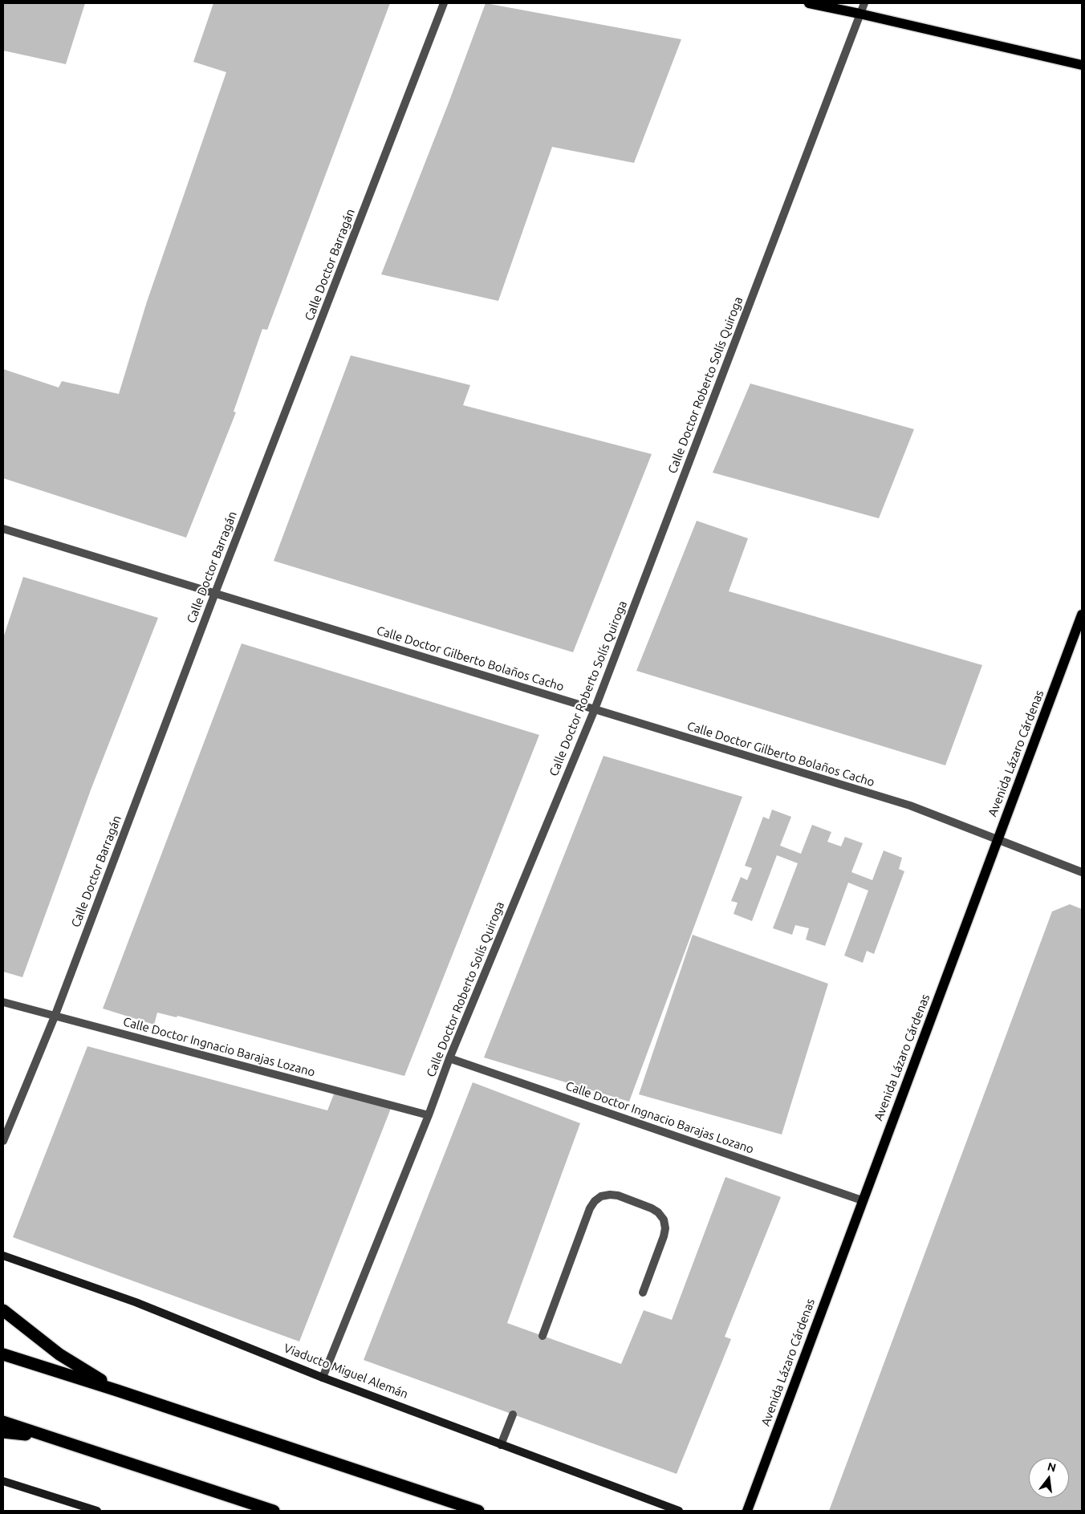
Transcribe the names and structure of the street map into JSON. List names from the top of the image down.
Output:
{
  "streets": {
    "main road": ["Avenida Lázaro Cárdenas", "Viaducto Miguel Alemán"],
    "street": [
      "Calle Doctor Barragán",
      "Calle Doctor Roberto Solís Quiroga",
      "Calle Doctor Gilberto Bolaños Cacho",
      "Calle Doctor Ingnacio Barajas Lozano"
    ]
  },
  "crossings": [
    ["Calle Doctor Barragán", "Calle Doctor Gilberto Bolaños Cacho"],
    ["Calle Doctor Barragán", "Calle Doctor Ingnacio Barajas Lozano"],
    ["Calle Doctor Roberto Solís Quiroga", "Calle Doctor Gilberto Bolaños Cacho"],
    ["Calle Doctor Roberto Solís Quiroga", "Calle Doctor Ingnacio Barajas Lozano"],
    ["Calle Doctor Roberto Solís Quiroga", "Viaducto Miguel Alemán"],
    ["Calle Doctor Gilberto Bolaños Cacho", "Avenida Lázaro Cárdenas"],
    ["Avenida Lázaro Cárdenas", "Calle Doctor Ingnacio Barajas Lozano"]
  ],
  "north": "top"
}
